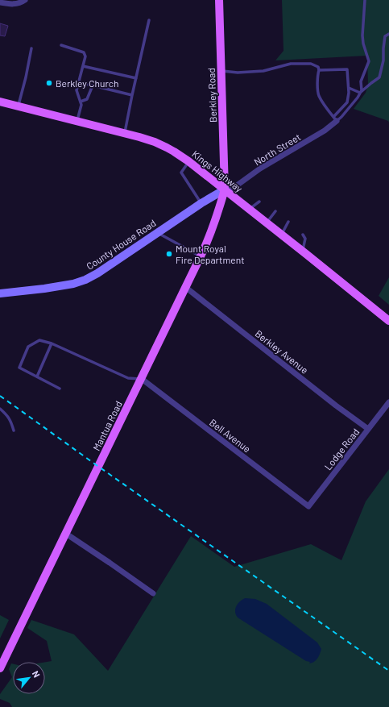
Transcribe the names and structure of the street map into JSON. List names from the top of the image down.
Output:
{
  "streets": {
    "main road": ["Berkley Road", "Kings Highway", "Mantua Road"],
    "street": [
      "North Street",
      "County House Road",
      "Berkley Avenue",
      "Bell Avenue",
      "Lodge Road"
    ]
  },
  "crossings": [
    ["Berkley Road", "North Street"],
    ["Berkley Road", "Kings Highway"],
    ["Berkley Road", "County House Road"],
    ["Berkley Road", "Mantua Road"],
    ["North Street", "Kings Highway"],
    ["North Street", "County House Road"],
    ["North Street", "Mantua Road"],
    ["Kings Highway", "County House Road"],
    ["Kings Highway", "Mantua Road"],
    ["County House Road", "Mantua Road"],
    ["Berkley Avenue", "Mantua Road"],
    ["Berkley Avenue", "Lodge Road"],
    ["Mantua Road", "Bell Avenue"],
    ["Bell Avenue", "Lodge Road"]
  ],
  "places": ["Berkley Church", "Mount Royal Fire Department"],
  "north": "top right"
}
